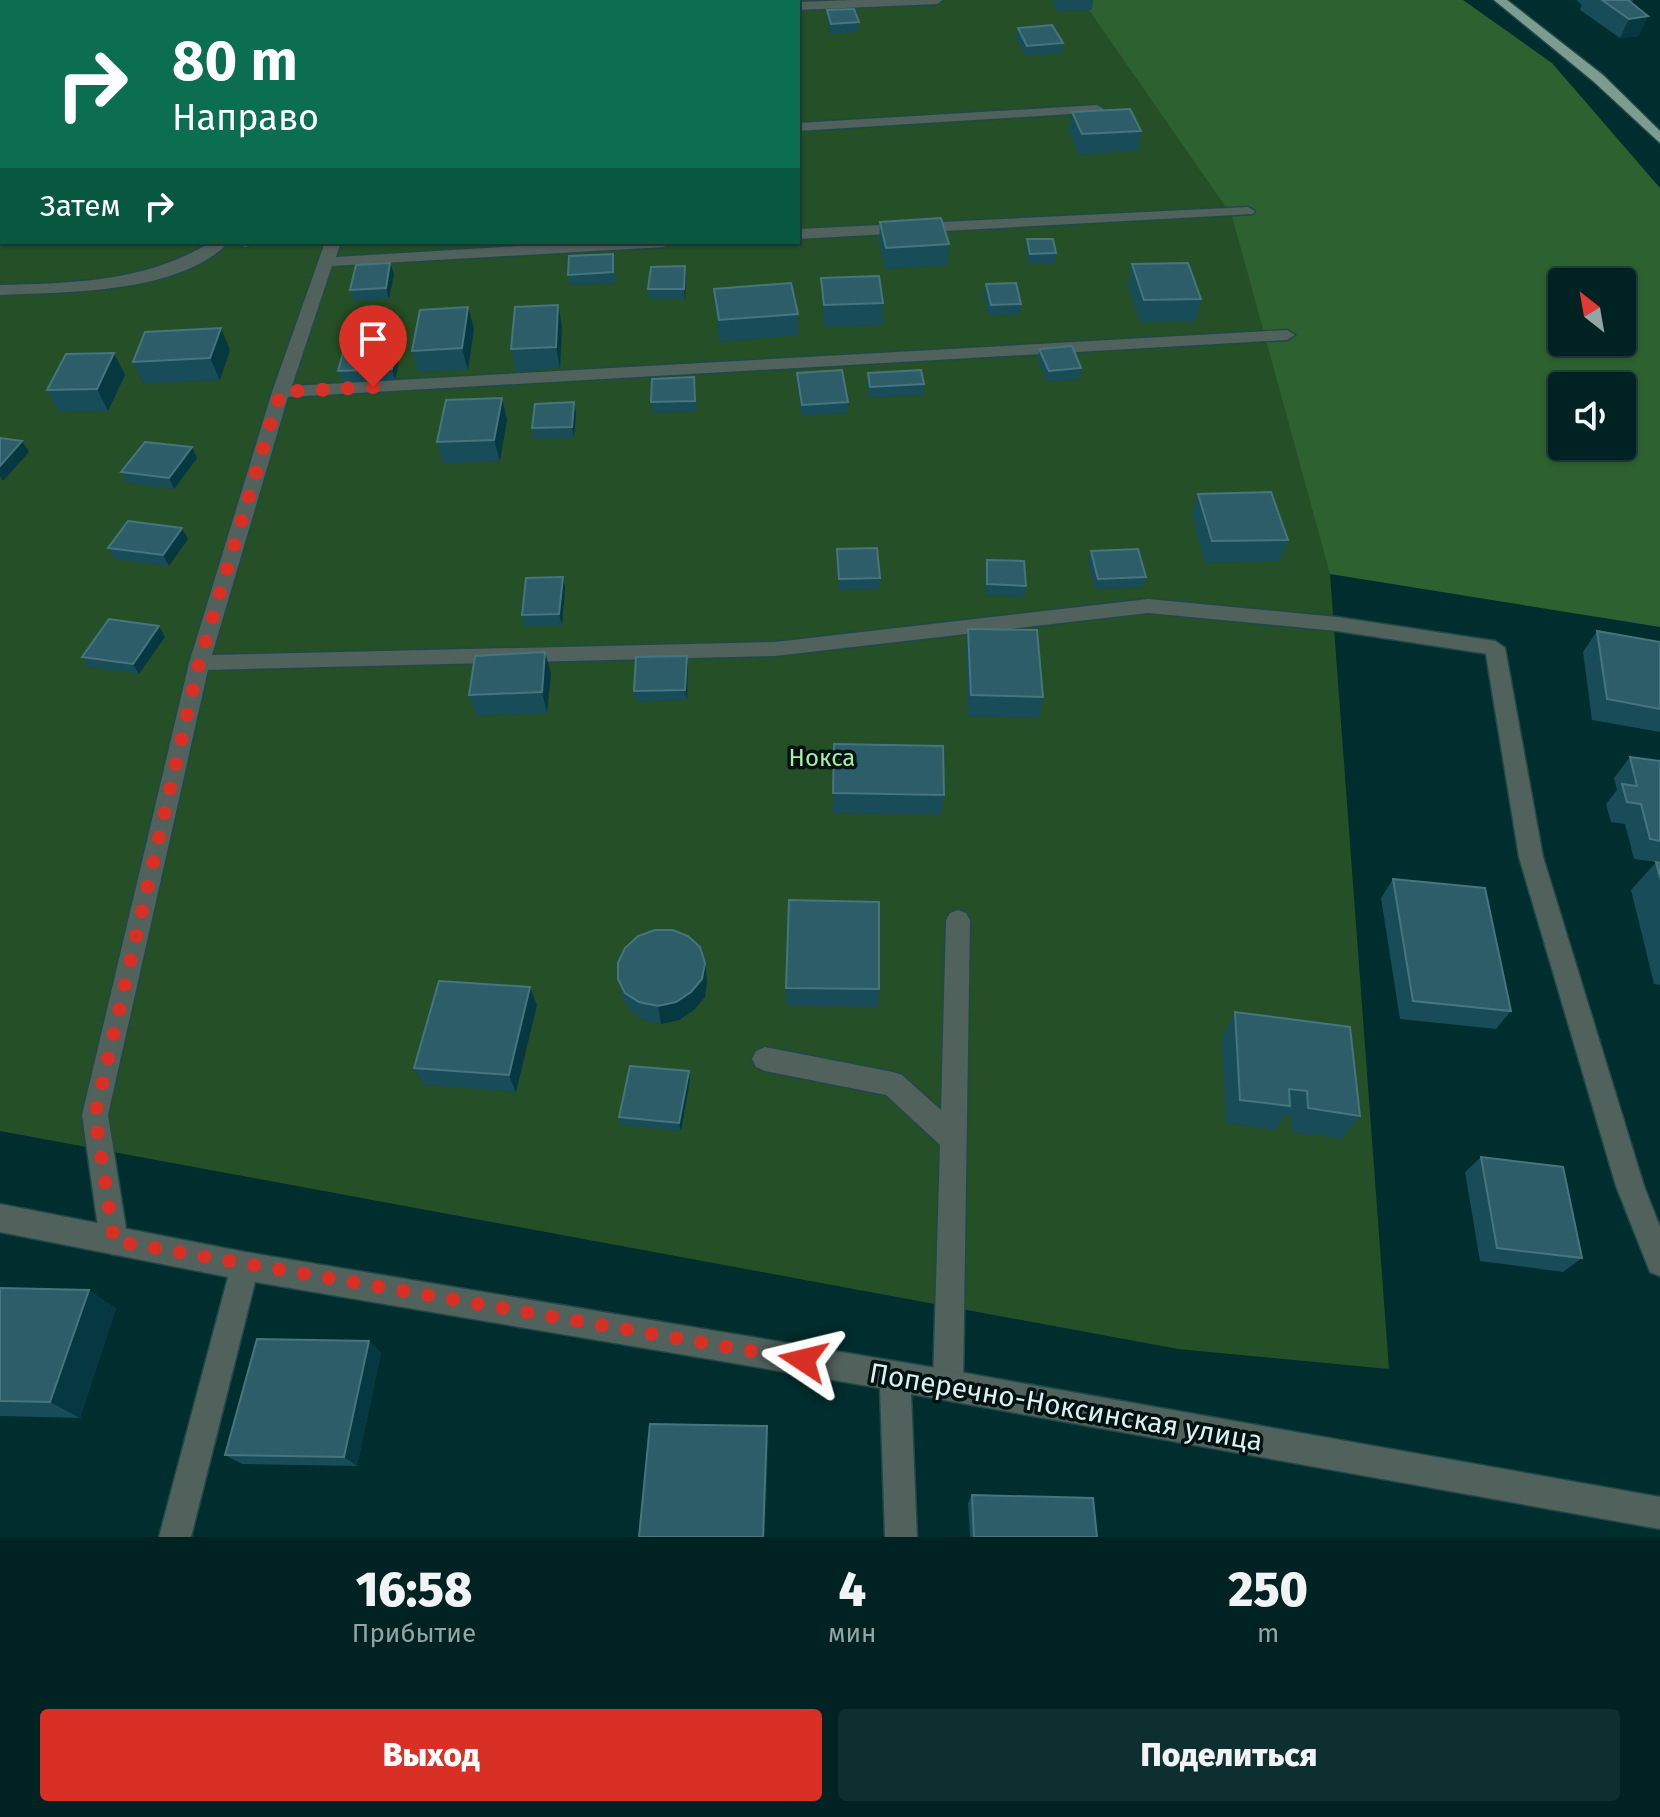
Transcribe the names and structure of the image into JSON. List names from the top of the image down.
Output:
{
  "streets": {
    "street": ["Поперечно-Ноксинская улица"]
  },
  "parks": ["Нокса"],
  "north": "top left",
  "page": {
    "turn": ["80 m", "Направо"],
    "then": "Затем",
    "eta": [
      "16:58",
      "Прибытие",
      "4",
      "мин",
      "250",
      "m"
    ],
    "buttons": ["Выход", "Поделиться"]
  }
}
